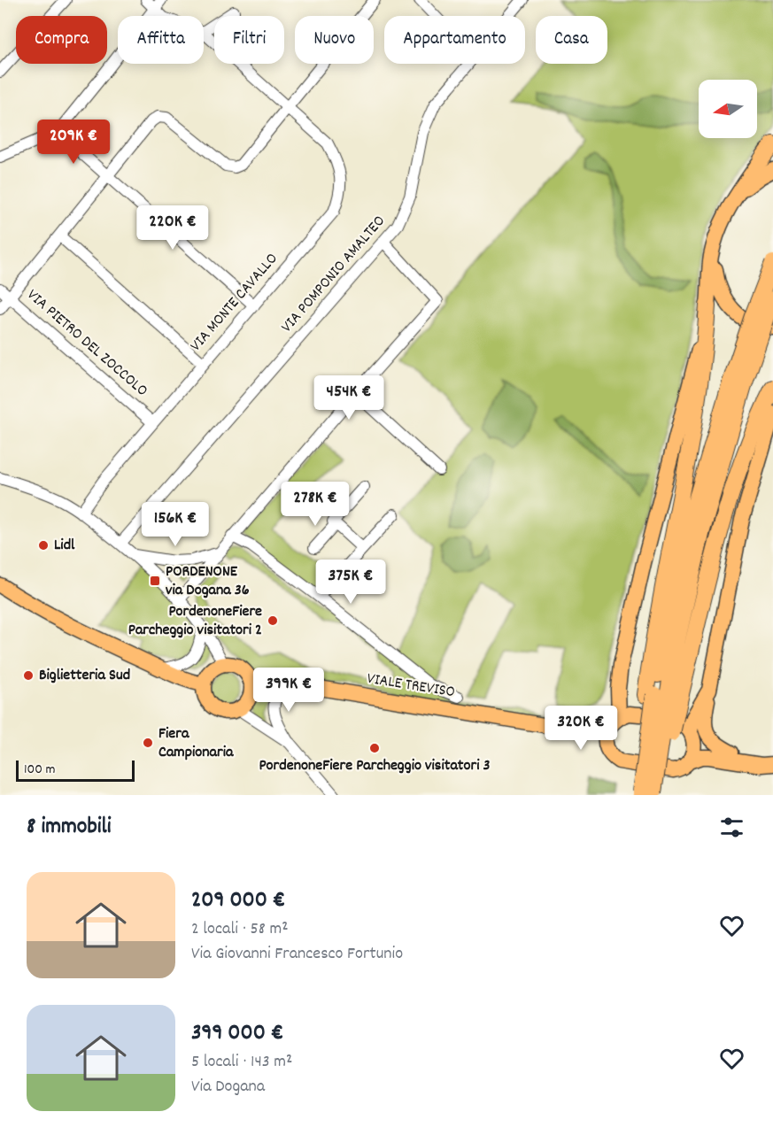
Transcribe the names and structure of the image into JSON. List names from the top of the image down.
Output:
{
  "streets": {
    "main road": ["VIALE TREVISO"],
    "street": ["VIA POMPONIO AMALTEO", "VIA MONTE CAVALLO", "VIA PIETRO DEL ZOCCOLO"]
  },
  "crossings": [
    ["VIA MONTE CAVALLO", "VIA PIETRO DEL ZOCCOLO"]
  ],
  "places": {
    "other": [
      "Lidl",
      "PordenoneFiere Parcheggio visitatori 2",
      "Biglietteria Sud",
      "Fiera Campionaria",
      "PordenoneFiere Parcheggio visitatori 3"
    ],
    "transit": ["PORDENONE via Dogana 36"]
  },
  "scale_bar": "100 m",
  "north": "left",
  "page": {
    "chip": [
      "Compra",
      "Affitta",
      "Filtri",
      "Nuovo",
      "Appartamento",
      "Casa"
    ],
    "price": [
      "209K €",
      "220K €",
      "454K €",
      "278K €",
      "156K €",
      "375K €",
      "399K €",
      "320K €"
    ],
    "scale": "100 m",
    "heading": "8 immobili",
    "list": [
      {
        "name": "209 000 €",
        "note": "2 locali · 58 m² · Via Giovanni Francesco Fortunio"
      },
      {
        "name": "399 000 €",
        "note": "5 locali · 143 m² · Via Dogana"
      }
    ]
  }
}
